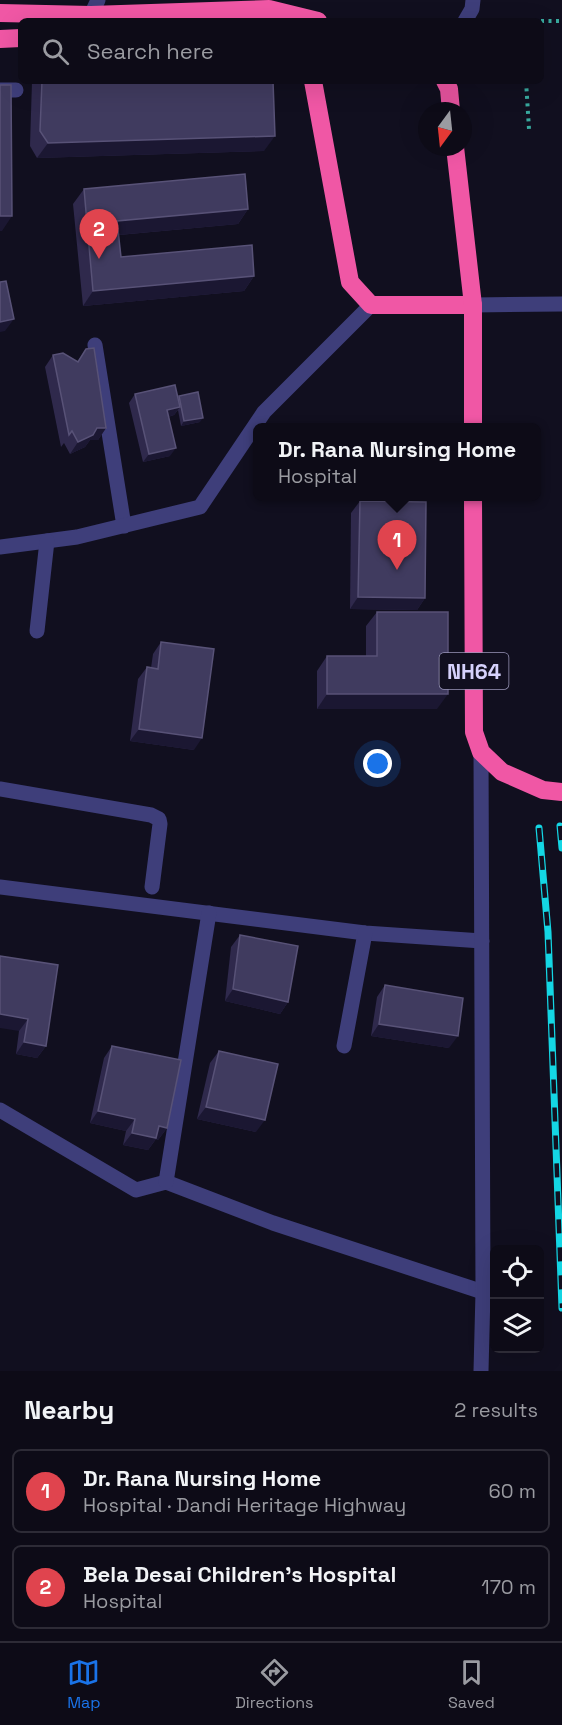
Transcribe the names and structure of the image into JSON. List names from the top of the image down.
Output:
{
  "streets": {
    "highway": ["NH64"]
  },
  "north": "bottom",
  "page": {
    "search": "Search here",
    "pins": ["2", "1"],
    "popup": ["Dr. Rana Nursing Home", "Hospital"],
    "heading": ["Nearby", "2 results"],
    "list": [
      {
        "mark": "1",
        "name": "Dr. Rana Nursing Home",
        "note": "Hospital · Dandi Heritage Highway",
        "value": "60 m"
      },
      {
        "mark": "2",
        "name": "Bela Desai Children's Hospital",
        "note": "Hospital",
        "value": "170 m"
      }
    ],
    "nav": ["Map", "Directions", "Saved"]
  }
}
